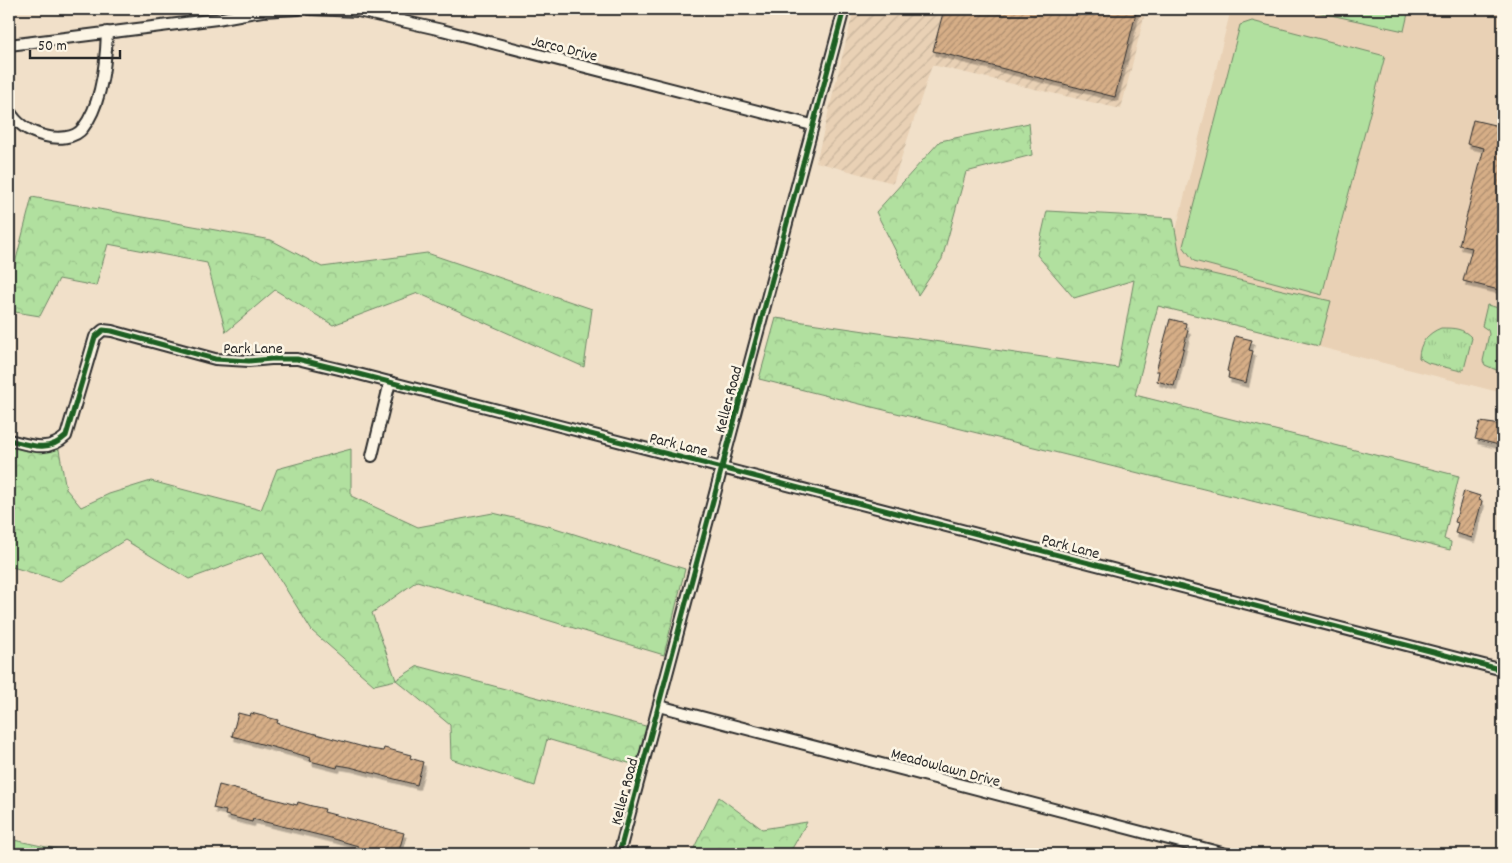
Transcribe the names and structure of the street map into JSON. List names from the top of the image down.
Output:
{
  "streets": {
    "street": [
      "Jarco Drive",
      "Park Lane",
      "Keller Road",
      "Meadowlawn Drive"
    ]
  },
  "crossings": [
    ["Jarco Drive", "Keller Road"],
    ["Park Lane", "Keller Road"],
    ["Keller Road", "Meadowlawn Drive"]
  ],
  "scale_bar": "50 m"
}
